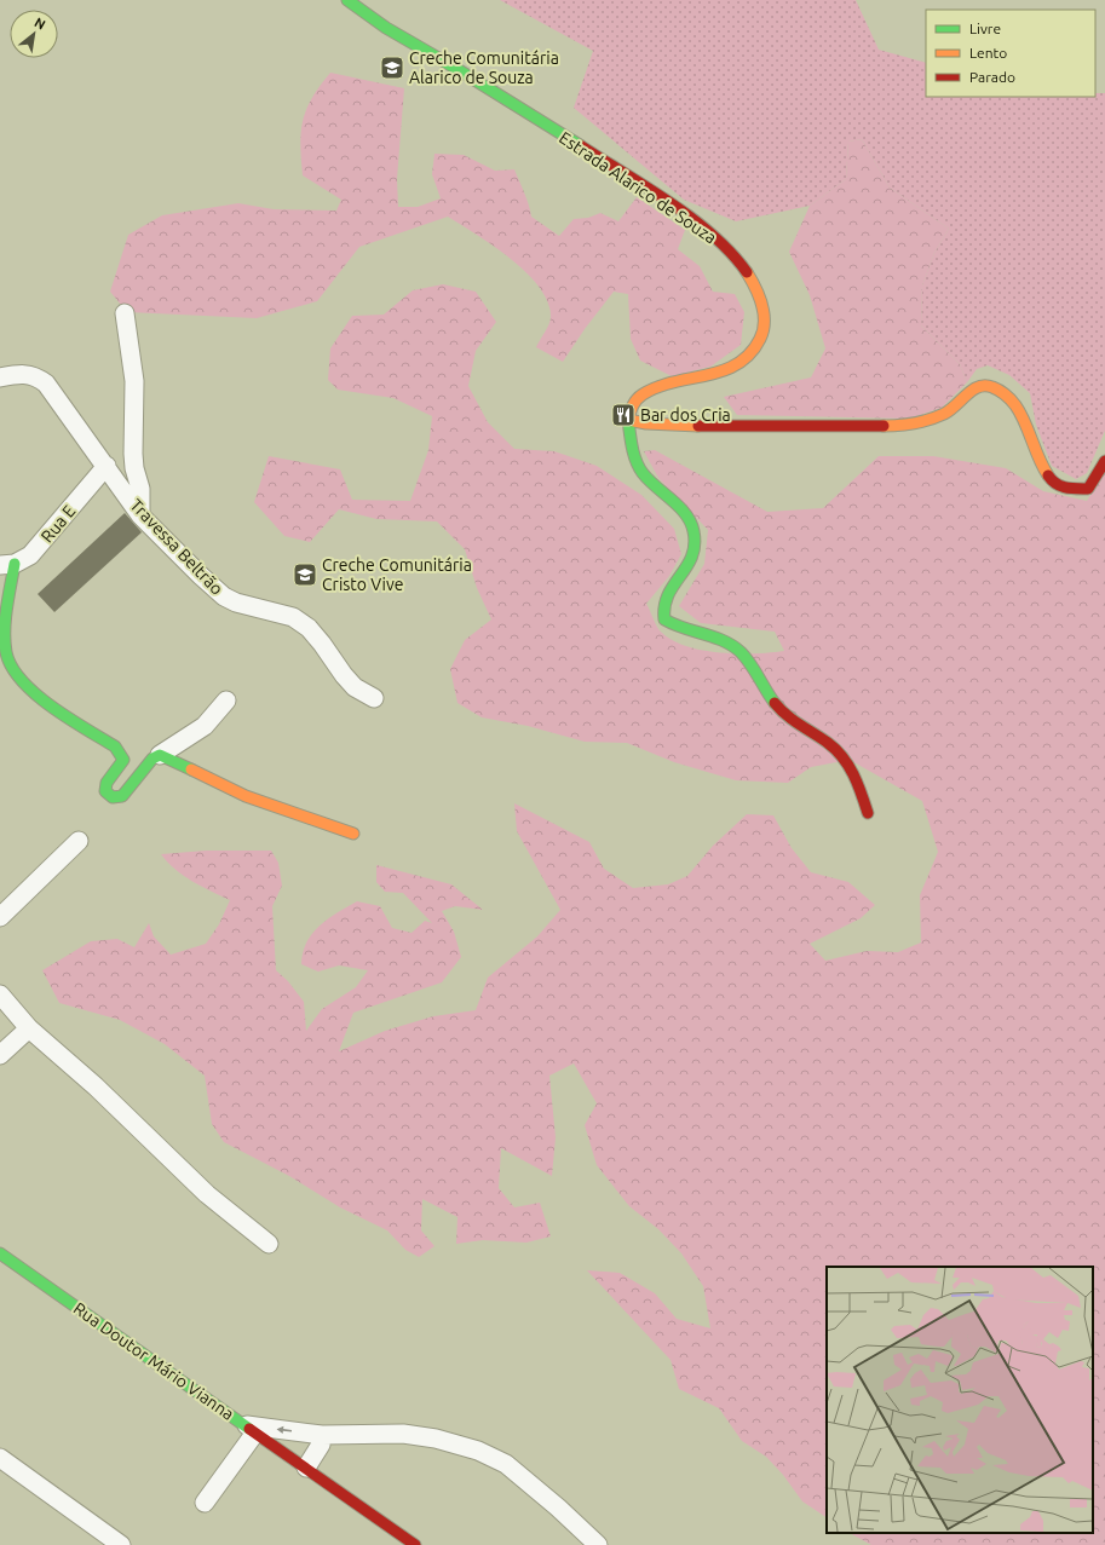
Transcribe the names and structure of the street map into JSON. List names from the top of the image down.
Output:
{
  "streets": {
    "street": [
      "Estrada Alarico de Souza",
      "Rua E",
      "Travessa Beltrão",
      "Rua Doutor Mário Vianna"
    ]
  },
  "crossings": [
    ["Rua E", "Travessa Beltrão"]
  ],
  "places": {
    "school or university": ["Creche Comunitária Alarico de Souza", "Creche Comunitária Cristo Vive"],
    "restaurant": ["Bar dos Cria"]
  },
  "legend": ["Livre", "Lento", "Parado"],
  "north": "top right"
}
